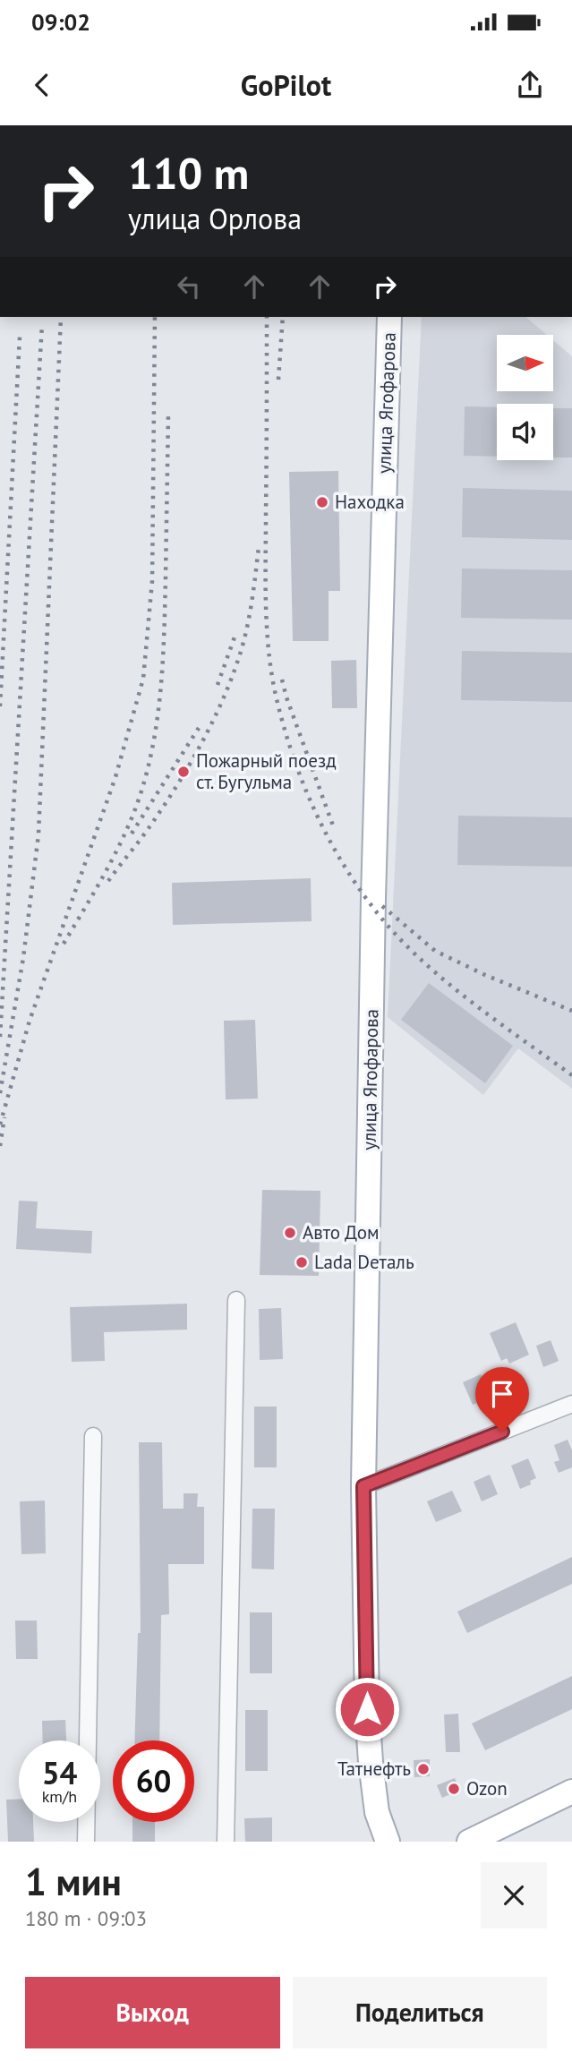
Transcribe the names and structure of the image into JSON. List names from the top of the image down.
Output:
{
  "streets": {
    "main road": ["улица Ягофарова"]
  },
  "places": [
    "Находка",
    "Пожарный поезд ст. Бугульма",
    "Авто Дом",
    "Lada Dеталь",
    "Татнефть",
    "Ozon"
  ],
  "north": "right",
  "page": {
    "status": "09:02",
    "header": "GoPilot",
    "turn": ["110 m", "улица Орлова"],
    "speed": "54 km/h",
    "limit": "60",
    "heading": ["1 мин", "180 m · 09:03"],
    "buttons": ["Выход", "Поделиться"]
  }
}
